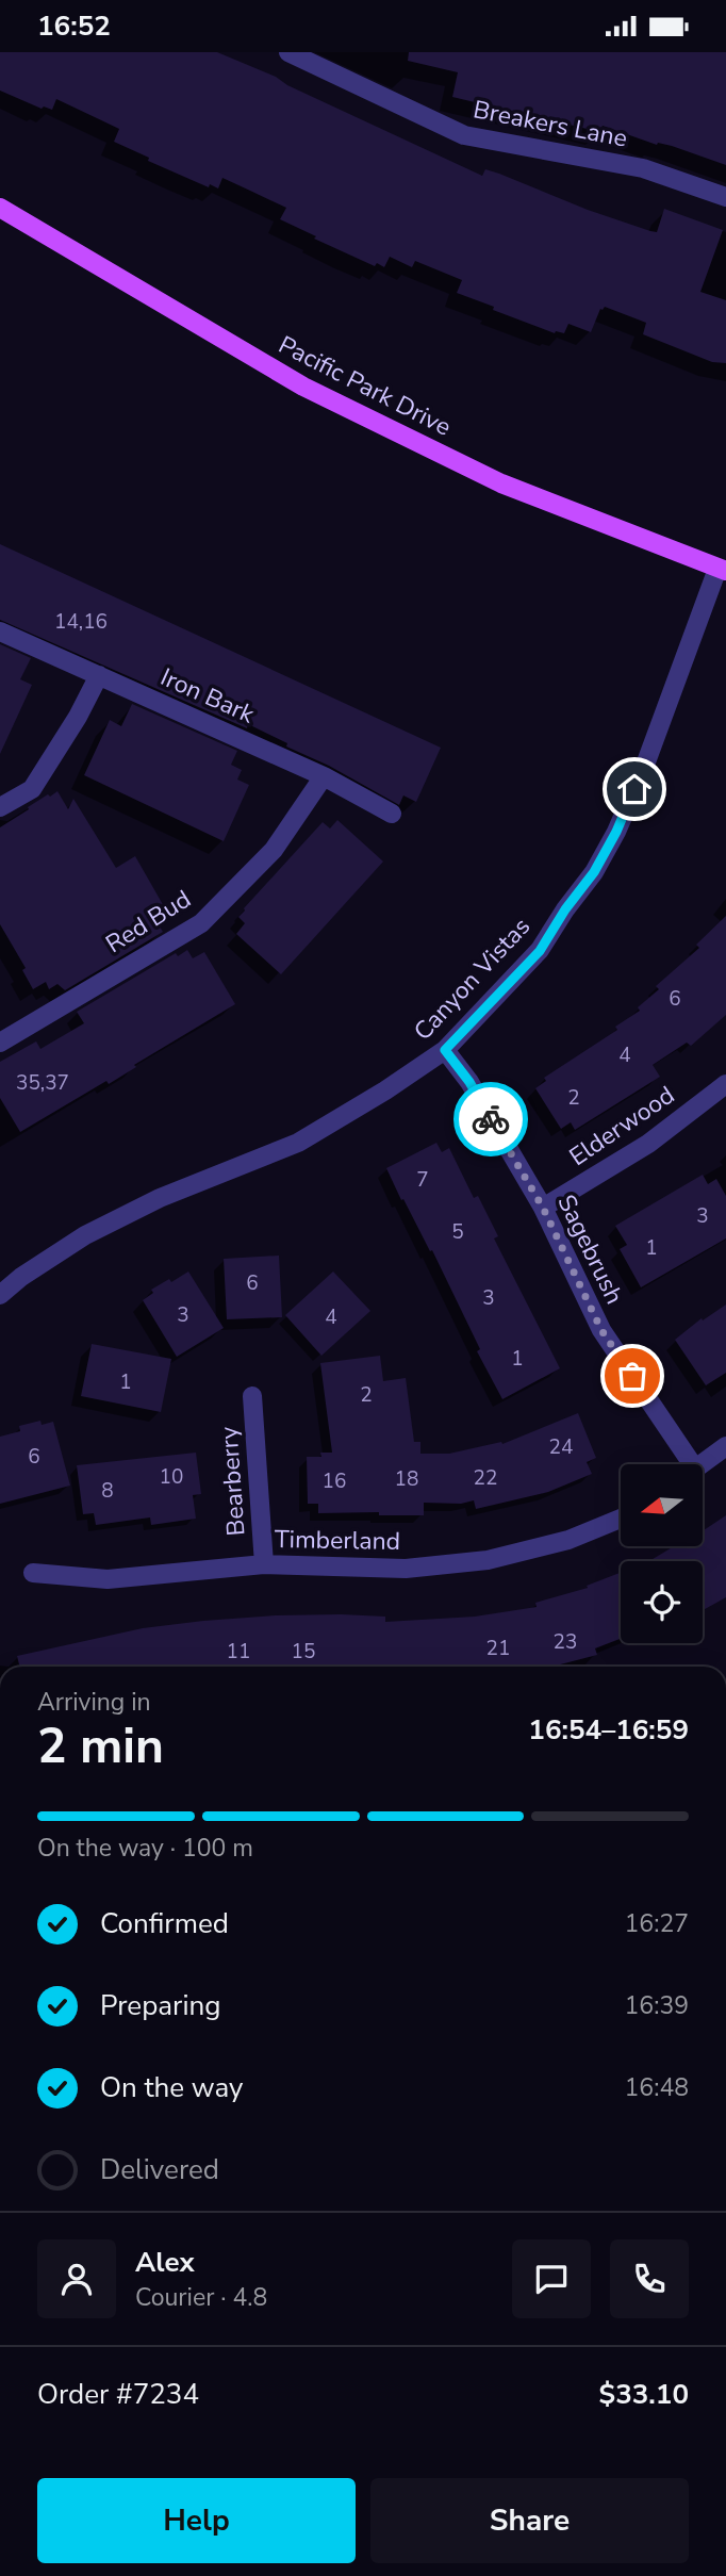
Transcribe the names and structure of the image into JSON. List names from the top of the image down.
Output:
{
  "streets": {
    "main road": ["Pacific Park Drive"],
    "street": [
      "Breakers Lane",
      "Iron Bark",
      "Red Bud",
      "Canyon Vistas",
      "Elderwood",
      "Sagebrush",
      "Bearberry",
      "Timberland"
    ]
  },
  "crossings": [
    ["Pacific Park Drive", "Canyon Vistas"],
    ["Iron Bark", "Red Bud"],
    ["Canyon Vistas", "Sagebrush"],
    ["Elderwood", "Sagebrush"],
    ["Bearberry", "Timberland"]
  ],
  "house_numbers": [
    "14,16",
    "6",
    "4",
    "35,37",
    "2",
    "7",
    "3",
    "5",
    "1",
    "6",
    "3",
    "3",
    "4",
    "1",
    "1",
    "2",
    "24",
    "6",
    "10",
    "22",
    "18",
    "16",
    "8",
    "23",
    "21",
    "11",
    "15"
  ],
  "north": "left",
  "page": {
    "status": "16:52",
    "heading": ["2 min", "Arriving in", "16:54–16:59"],
    "panel": [
      "Alex",
      "Courier · 4.8",
      "Order #7234",
      "$33.10"
    ],
    "bar": "On the way · 100 m",
    "list": [
      ["Confirmed", "16:27"],
      ["Preparing", "16:39"],
      ["On the way", "16:48"],
      "Delivered"
    ],
    "buttons": ["Help", "Share"]
  }
}
